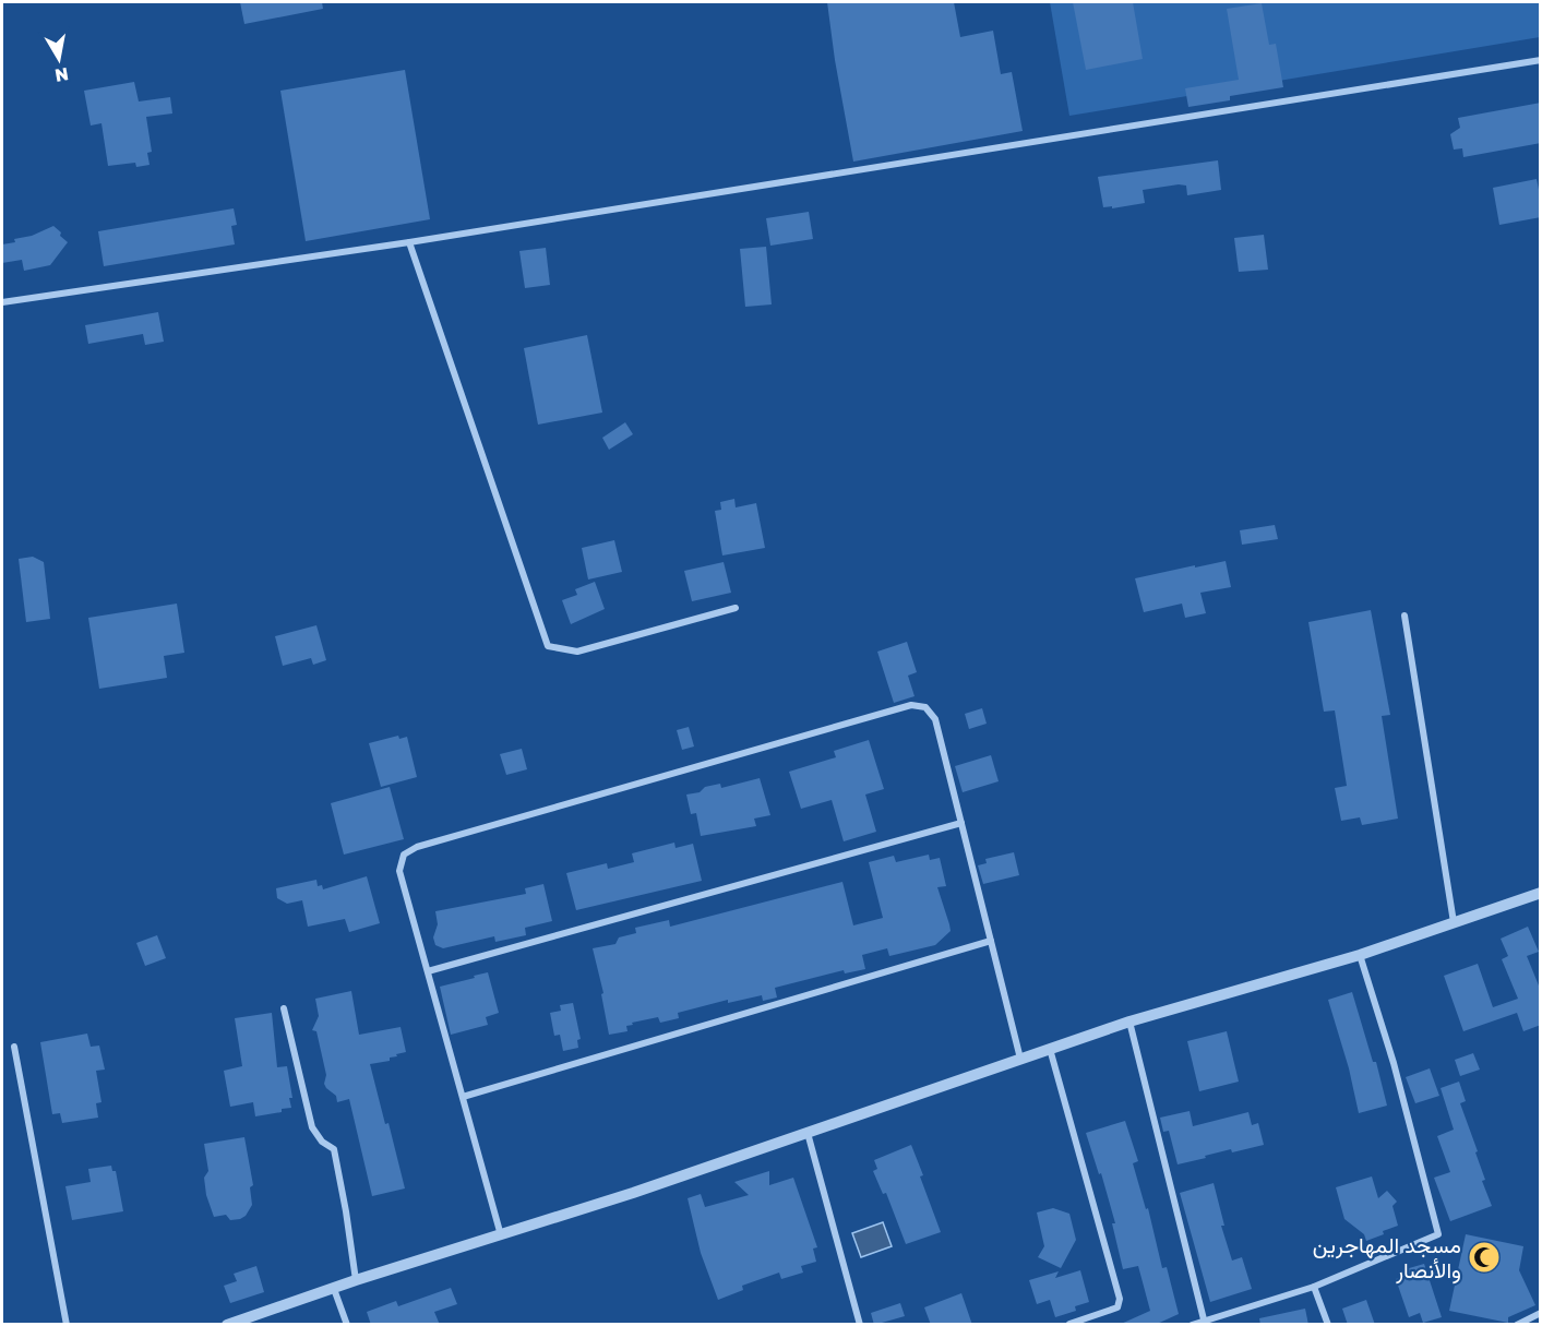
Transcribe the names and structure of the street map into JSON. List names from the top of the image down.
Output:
{
  "places": {
    "mosque": ["مسجد المهاجرين والأنصار"]
  },
  "north": "bottom"
}
